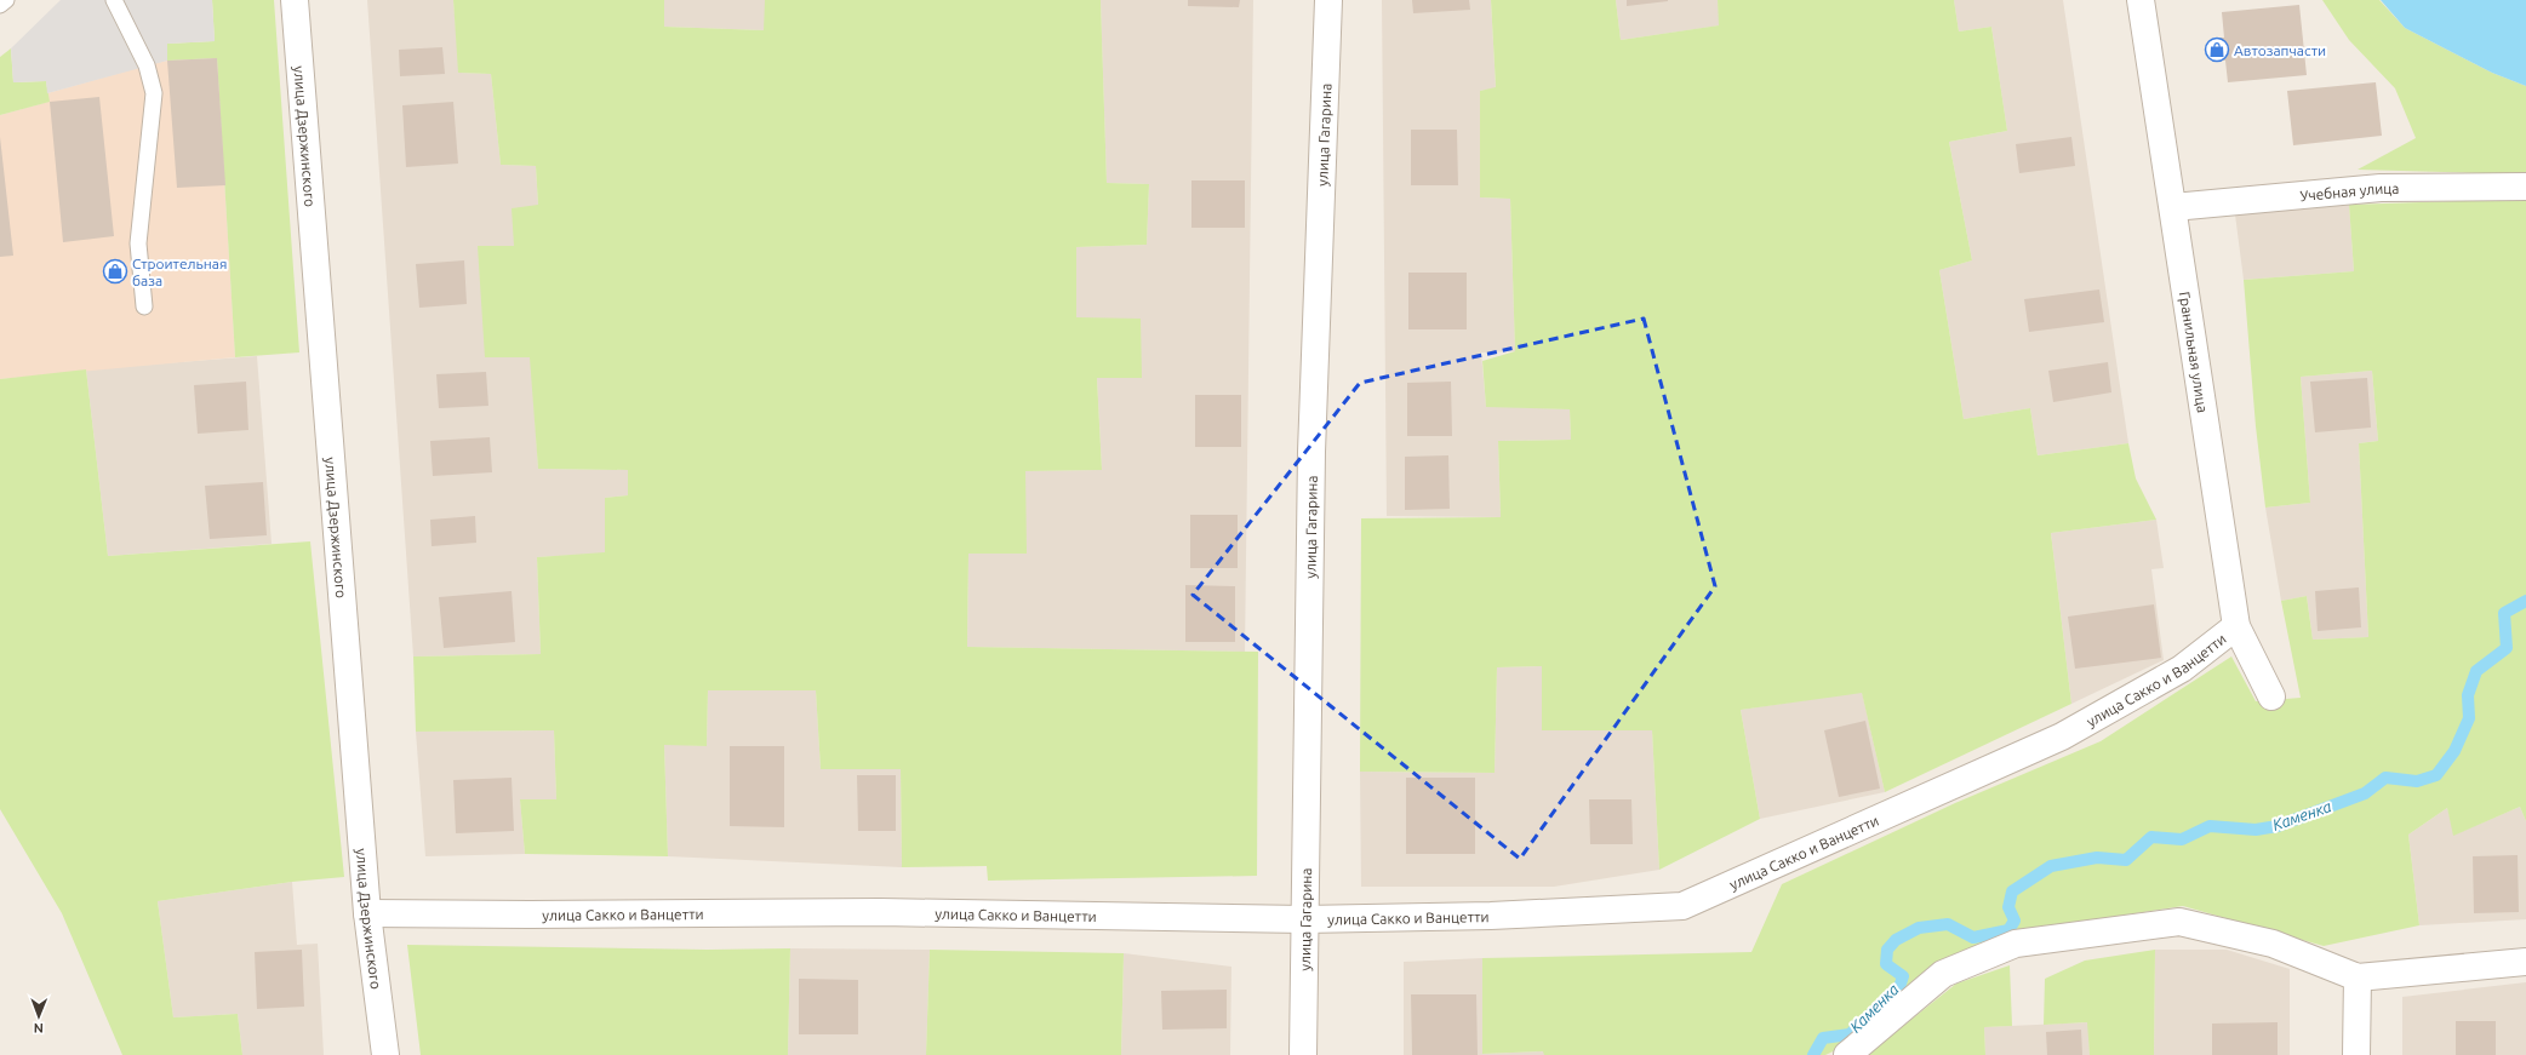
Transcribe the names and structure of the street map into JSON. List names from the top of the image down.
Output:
{
  "streets": {
    "street": [
      "улица Гагарина",
      "улица Дзержинского",
      "Учебная улица",
      "Гранильная улица",
      "улица Сакко и Ванцетти"
    ]
  },
  "crossings": [
    ["улица Гагарина", "улица Сакко и Ванцетти"],
    ["улица Дзержинского", "улица Сакко и Ванцетти"],
    ["Учебная улица", "Гранильная улица"],
    ["Гранильная улица", "улица Сакко и Ванцетти"]
  ],
  "water": ["Каменка"],
  "places": {
    "shop": ["Автозапчасти", "Строительная база"]
  },
  "north": "bottom"
}
